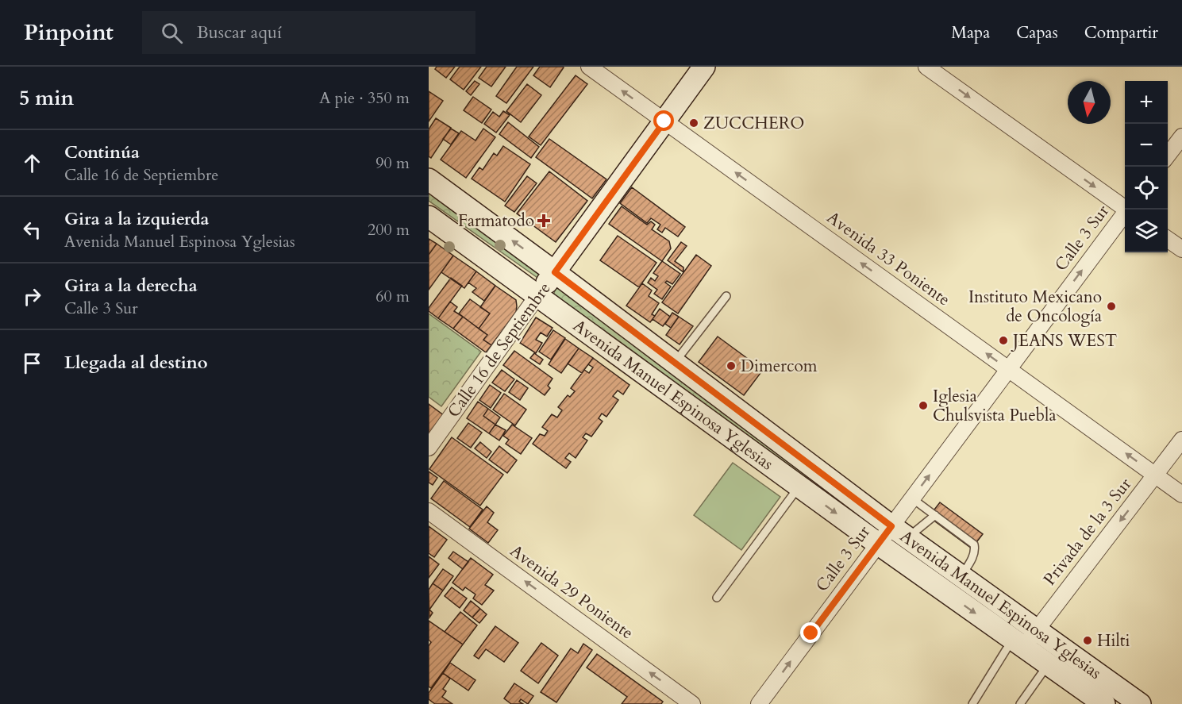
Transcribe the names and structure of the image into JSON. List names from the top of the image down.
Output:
{
  "streets": {
    "main road": ["Calle 16 de Septiembre", "Avenida Manuel Espinosa Yglesias"],
    "street": [
      "Calle 3 Sur",
      "Avenida 33 Poniente",
      "Privada de la 3 Sur",
      "Avenida 29 Poniente"
    ]
  },
  "crossings": [
    ["Calle 3 Sur", "Avenida 33 Poniente"],
    ["Calle 3 Sur", "Avenida Manuel Espinosa Yglesias"],
    ["Avenida 33 Poniente", "Calle 16 de Septiembre"],
    ["Avenida 33 Poniente", "Privada de la 3 Sur"],
    ["Calle 16 de Septiembre", "Avenida Manuel Espinosa Yglesias"],
    ["Avenida Manuel Espinosa Yglesias", "Privada de la 3 Sur"]
  ],
  "one_way": [
    "Calle 3 Sur",
    "Avenida 33 Poniente",
    "Privada de la 3 Sur",
    "Avenida 29 Poniente"
  ],
  "places": {
    "other": [
      "ZUCCHERO",
      "Instituto Mexicano de Oncología",
      "JEANS WEST",
      "Dimercom",
      "Iglesia Chulsvista Puebla",
      "Hilti"
    ],
    "health": ["Farmatodo"]
  },
  "north": "bottom",
  "page": {
    "header": "Pinpoint",
    "search": "Buscar aquí",
    "nav": ["Mapa", "Capas", "Compartir"],
    "heading": ["5 min", "A pie · 350 m"],
    "map_buttons": ["+", "−"],
    "list": [
      ["Continúa", "Calle 16 de Septiembre", "90 m"],
      ["Gira a la izquierda", "Avenida Manuel Espinosa Yglesias", "200 m"],
      ["Gira a la derecha", "Calle 3 Sur", "60 m"],
      "Llegada al destino"
    ]
  }
}
